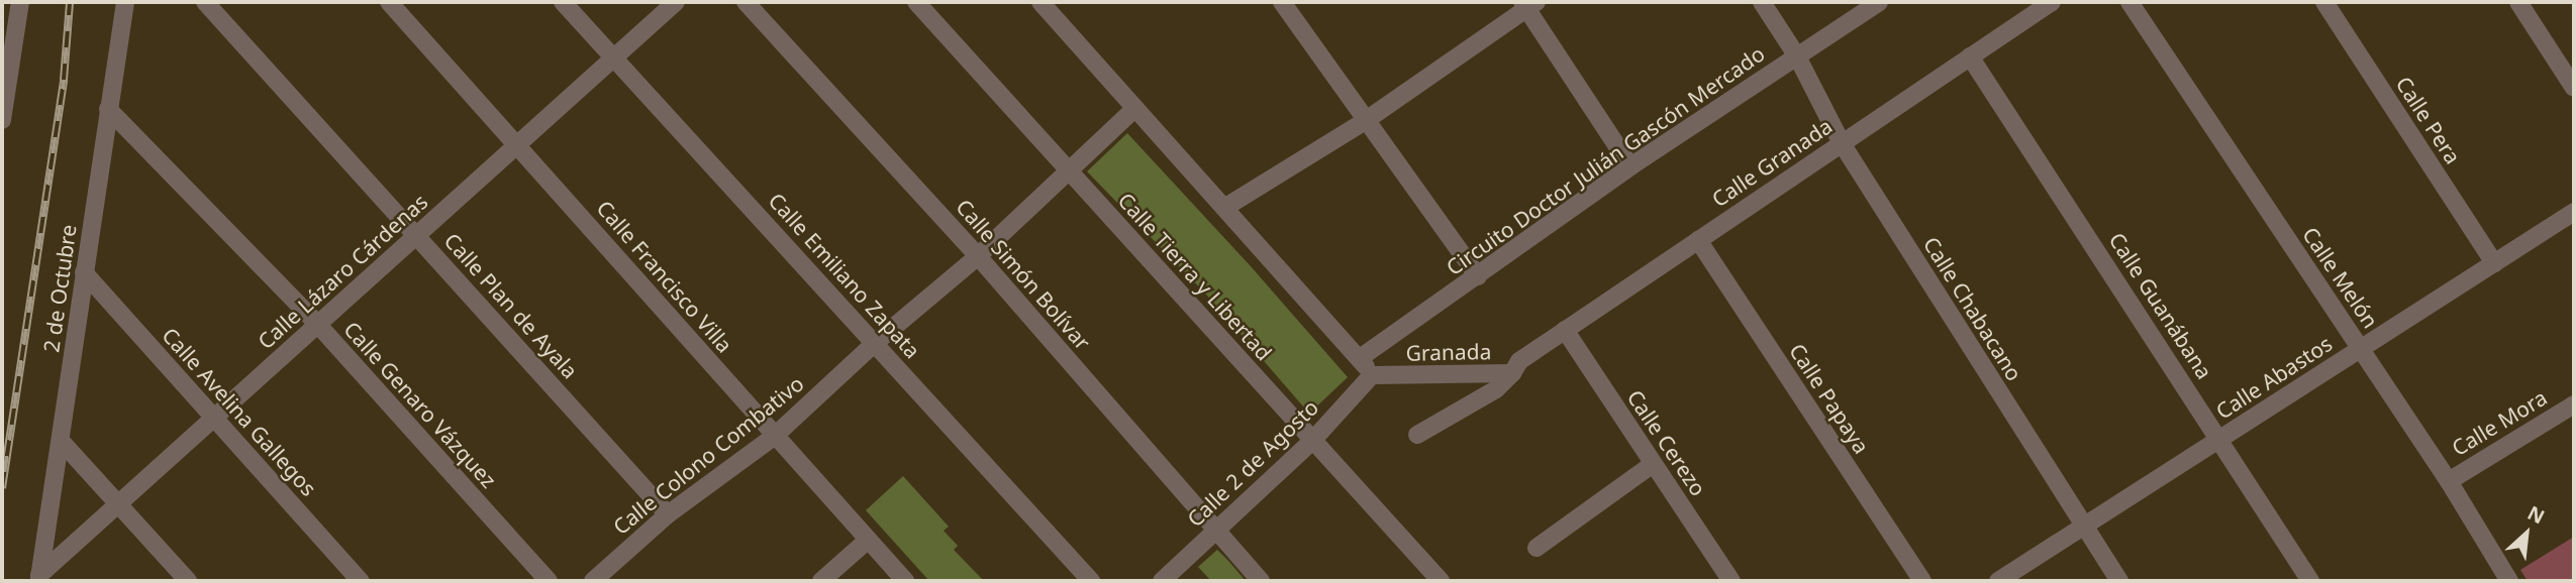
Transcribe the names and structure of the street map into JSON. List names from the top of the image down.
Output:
{
  "streets": {
    "street": [
      "Calle Pera",
      "Circuito Doctor Julián Gascón Mercado",
      "Calle Granada",
      "Calle Lázaro Cárdenas",
      "Calle Simón Bolívar",
      "Calle Emiliano Zapata",
      "Calle Francisco Villa",
      "Calle Tierra y Libertad",
      "Calle Melón",
      "2 de Octubre",
      "Calle Plan de Ayala",
      "Calle Guanábana",
      "Calle Chabacano",
      "Granada",
      "Calle Abastos",
      "Calle Papaya",
      "Calle Genaro Vázquez",
      "Calle Avelina Gallegos",
      "Calle Mora",
      "Calle Cerezo",
      "Calle Colono Combativo",
      "Calle 2 de Agosto"
    ]
  },
  "crossings": [
    ["Calle Pera", "Calle Abastos"],
    ["Circuito Doctor Julián Gascón Mercado", "Calle Chabacano"],
    ["Calle Granada", "Calle Guanábana"],
    ["Calle Granada", "Calle Chabacano"],
    ["Calle Granada", "Granada"],
    ["Calle Granada", "Calle Papaya"],
    ["Calle Granada", "Calle Cerezo"],
    ["Calle Lázaro Cárdenas", "Calle Emiliano Zapata"],
    ["Calle Lázaro Cárdenas", "Calle Francisco Villa"],
    ["Calle Lázaro Cárdenas", "2 de Octubre"],
    ["Calle Lázaro Cárdenas", "Calle Plan de Ayala"],
    ["Calle Lázaro Cárdenas", "Calle Genaro Vázquez"],
    ["Calle Lázaro Cárdenas", "Calle Avelina Gallegos"],
    ["Calle Simón Bolívar", "Calle Colono Combativo"],
    ["Calle Simón Bolívar", "Calle 2 de Agosto"],
    ["Calle Emiliano Zapata", "Calle Colono Combativo"],
    ["Calle Francisco Villa", "Calle Colono Combativo"],
    ["Calle Tierra y Libertad", "Calle Colono Combativo"],
    ["Calle Tierra y Libertad", "Calle 2 de Agosto"],
    ["Calle Melón", "Calle Abastos"],
    ["Calle Melón", "Calle Mora"],
    ["2 de Octubre", "Calle Genaro Vázquez"],
    ["2 de Octubre", "Calle Avelina Gallegos"],
    ["Calle Plan de Ayala", "Calle Colono Combativo"],
    ["Calle Guanábana", "Calle Abastos"],
    ["Calle Chabacano", "Calle Abastos"],
    ["Granada", "Calle 2 de Agosto"]
  ],
  "north": "top right"
}
